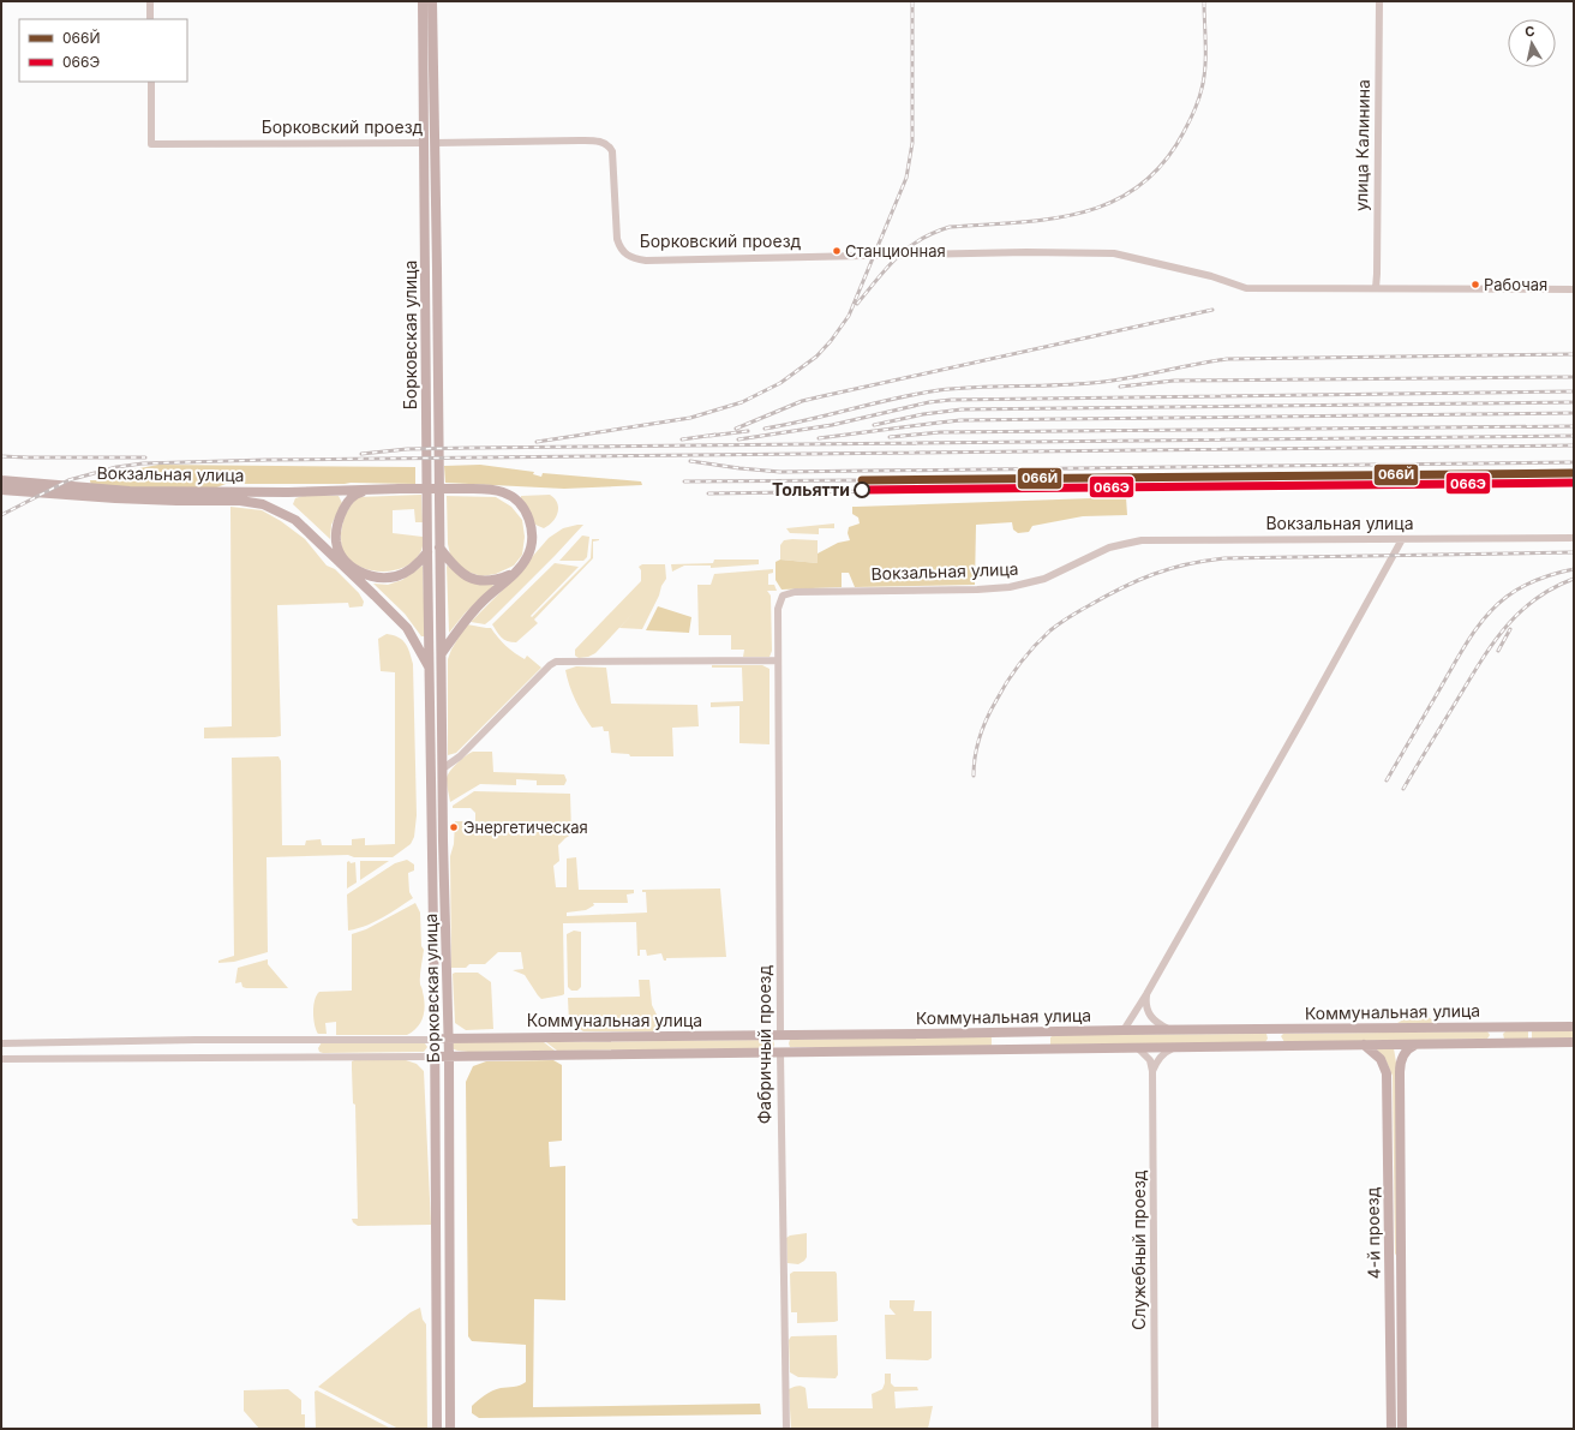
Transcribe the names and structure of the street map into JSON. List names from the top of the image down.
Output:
{
  "streets": {
    "main road": [
      "Борковская улица",
      "Вокзальная улица",
      "Коммунальная улица",
      "Фабричный проезд",
      "4-й проезд"
    ],
    "street": ["Борковский проезд", "улица Калинина", "Служебный проезд"]
  },
  "crossings": [
    ["Борковский проезд", "улица Калинина"],
    ["Борковский проезд", "Борковская улица"],
    ["Борковская улица", "Вокзальная улица"],
    ["Борковская улица", "Коммунальная улица"],
    ["Вокзальная улица", "Фабричный проезд"],
    ["Коммунальная улица", "Фабричный проезд"],
    ["Коммунальная улица", "4-й проезд"],
    ["Коммунальная улица", "Служебный проезд"]
  ],
  "places": [
    "Станционная",
    "Рабочая",
    "Тольятти",
    "Энергетическая"
  ],
  "lines": ["transit line 066Й", "transit line 066Э"],
  "legend": ["066Й", "066Э"],
  "north": "top"
}
